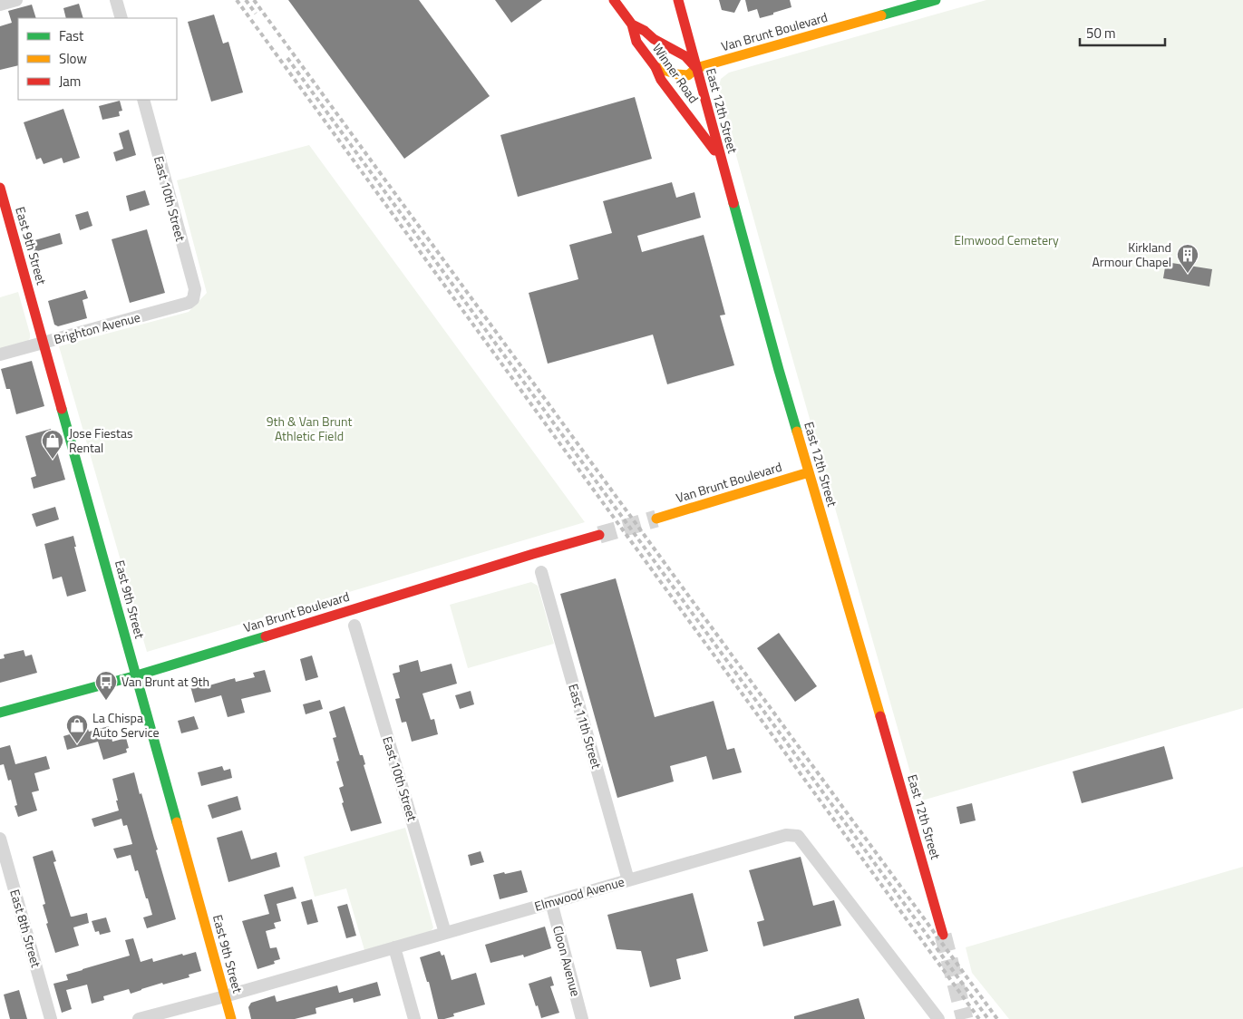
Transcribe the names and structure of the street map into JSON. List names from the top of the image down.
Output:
{
  "streets": {
    "street": [
      "Van Brunt Boulevard",
      "Winner Road",
      "East 12th Street",
      "East 10th Street",
      "East 9th Street",
      "Brighton Avenue",
      "East 11th Street",
      "Elmwood Avenue",
      "East 8th Street",
      "Cloon Avenue"
    ]
  },
  "crossings": [
    ["Van Brunt Boulevard", "Winner Road"],
    ["Van Brunt Boulevard", "East 12th Street"],
    ["Van Brunt Boulevard", "East 9th Street"],
    ["Winner Road", "East 12th Street"],
    ["East 10th Street", "Brighton Avenue"],
    ["East 10th Street", "Elmwood Avenue"],
    ["East 9th Street", "Brighton Avenue"],
    ["East 9th Street", "Elmwood Avenue"],
    ["East 11th Street", "Elmwood Avenue"],
    ["Elmwood Avenue", "Cloon Avenue"]
  ],
  "parks": ["Elmwood Cemetery", "9th & Van Brunt Athletic Field"],
  "places": {
    "building": ["Kirkland Armour Chapel"],
    "shop": ["Jose Fiestas Rental", "La Chispa Auto Service"],
    "bus stop": ["Van Brunt at 9th"]
  },
  "legend": ["Fast", "Slow", "Jam"],
  "scale_bar": "50 m"
}
